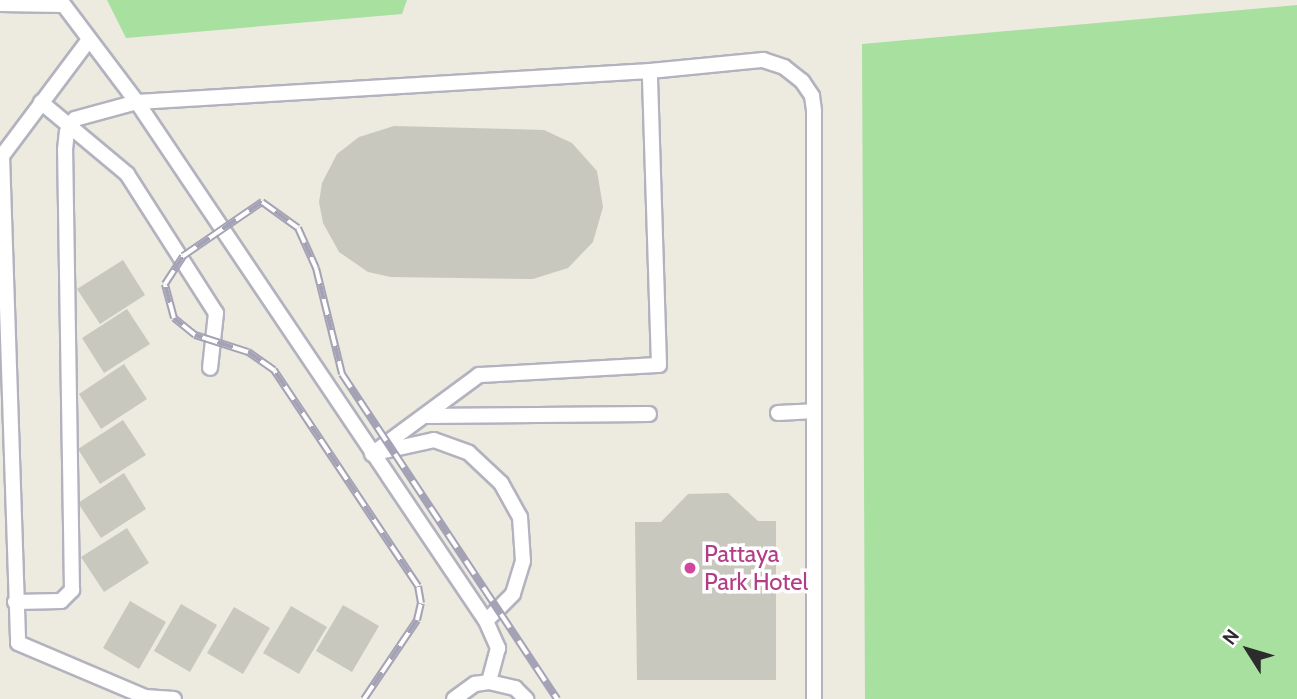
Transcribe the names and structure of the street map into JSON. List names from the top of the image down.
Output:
{
  "places": ["Pattaya Park Hotel"],
  "north": "top left"
}
